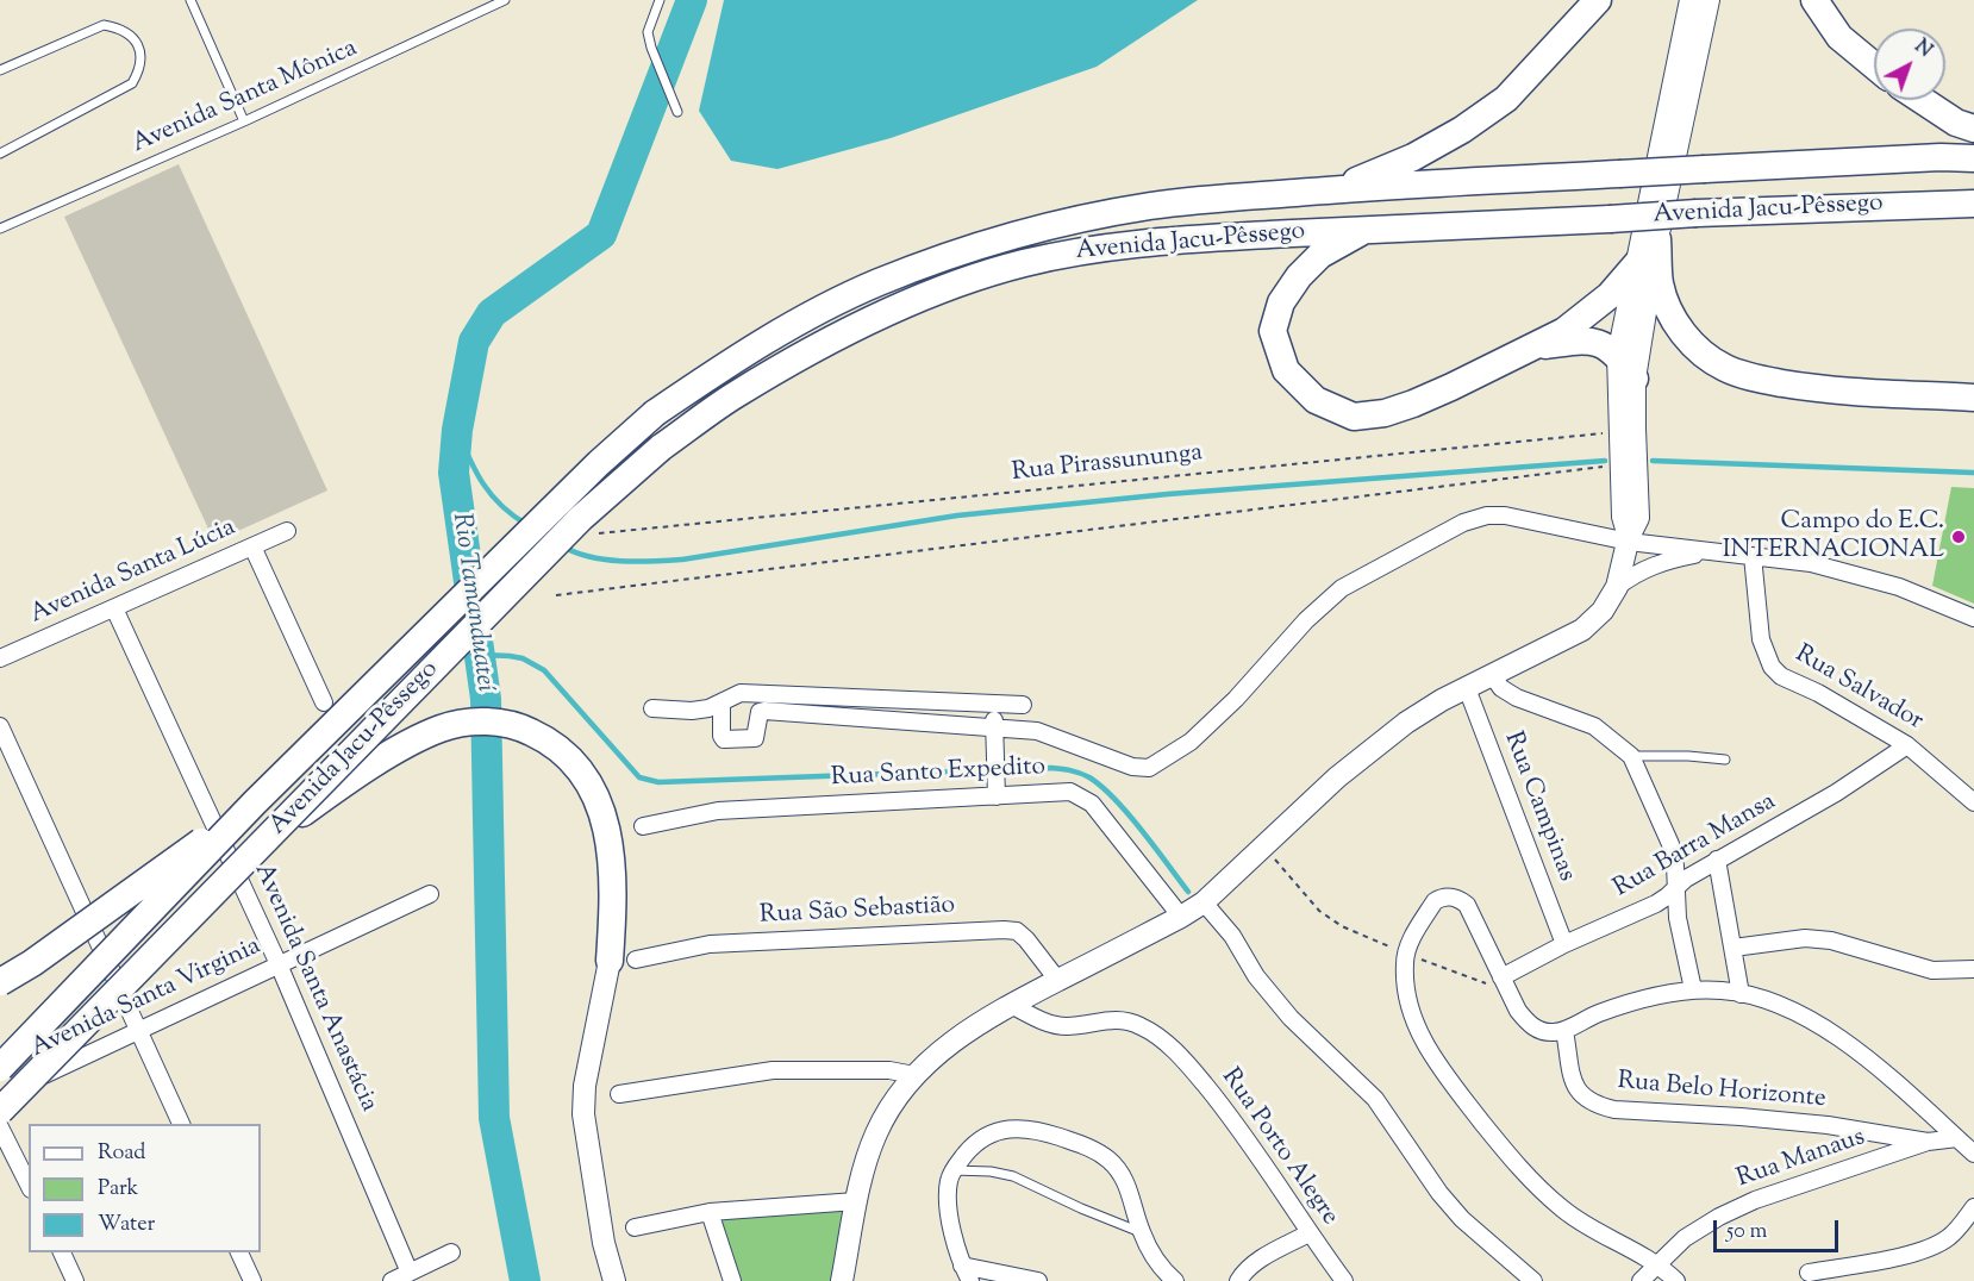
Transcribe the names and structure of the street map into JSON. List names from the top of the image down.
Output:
{
  "streets": {
    "highway": ["Avenida Jacu-Pêssego"],
    "street": [
      "Avenida Santa Lúcia",
      "Rua Salvador",
      "Rua Santo Expedito",
      "Rua Campinas",
      "Rua Barra Mansa",
      "Rua São Sebastião",
      "Avenida Santa Anastácia",
      "Avenida Santa Virginia",
      "Rua Belo Horizonte",
      "Rua Porto Alegre",
      "Rua Manaus"
    ],
    "lane": ["Avenida Santa Mônica"],
    "path": ["Rua Pirassununga"]
  },
  "crossings": [
    ["Avenida Santa Lúcia", "Avenida Santa Anastácia"],
    ["Rua Salvador", "Rua Barra Mansa"],
    ["Rua Campinas", "Rua Barra Mansa"],
    ["Avenida Santa Anastácia", "Avenida Santa Virginia"],
    ["Rua Belo Horizonte", "Rua Manaus"]
  ],
  "water": ["Rio Tamanduateí"],
  "places": ["Campo do E.C. INTERNACIONAL"],
  "legend": ["Road", "Park", "Water"],
  "scale_bar": "50 m",
  "north": "top right"
}
